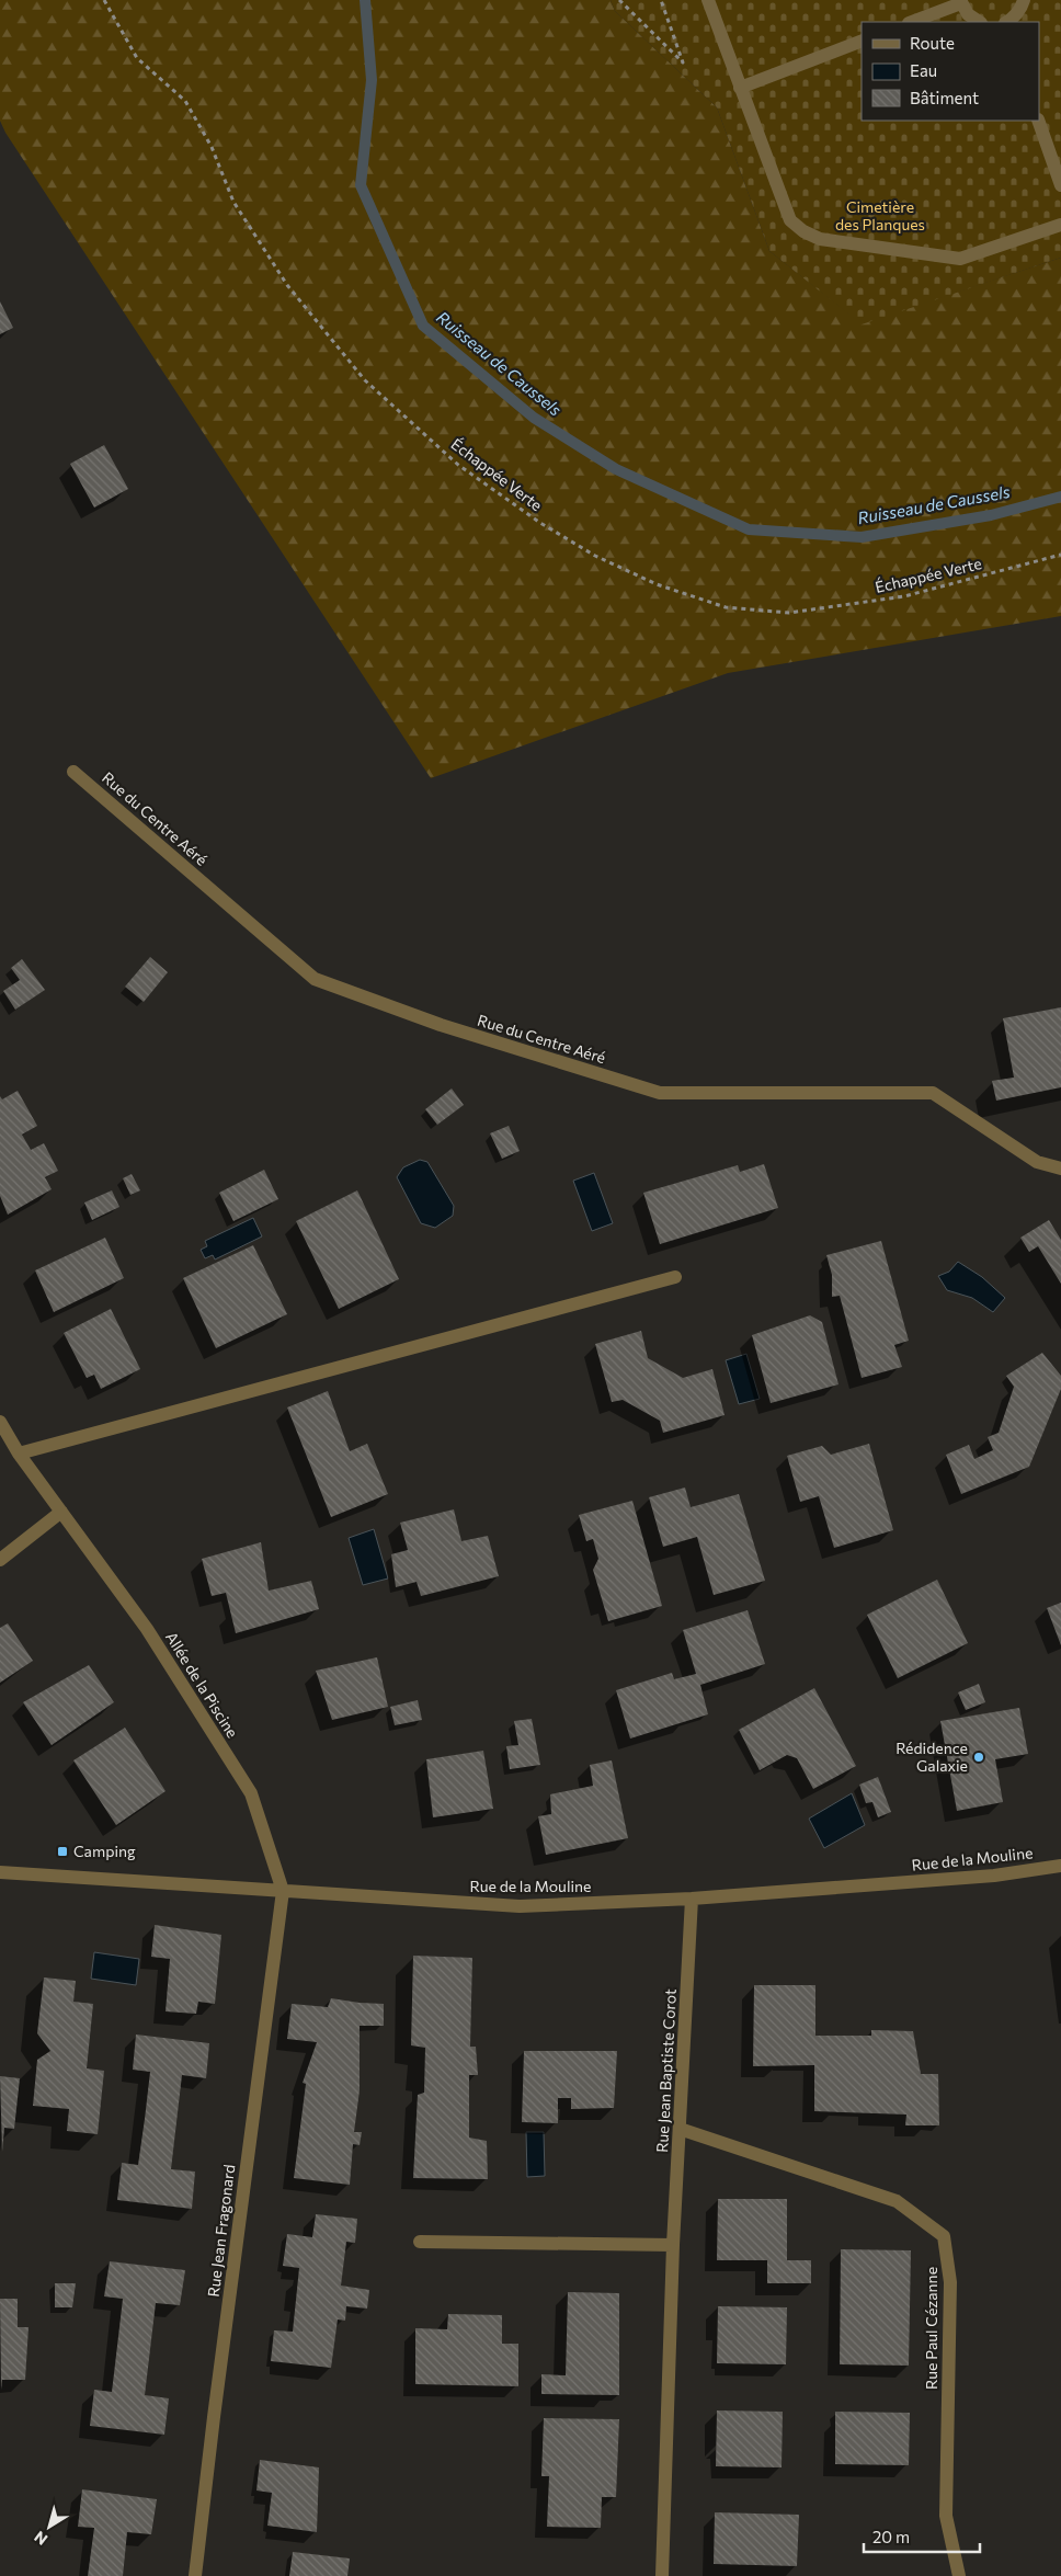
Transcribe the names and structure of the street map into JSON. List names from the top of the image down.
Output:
{
  "streets": {
    "street": [
      "Rue du Centre Aéré",
      "Allée de la Piscine",
      "Rue de la Mouline",
      "Rue Jean Baptiste Corot",
      "Rue Jean Fragonard",
      "Rue Paul Cézanne"
    ],
    "path": ["Échappée Verte"]
  },
  "crossings": [
    ["Allée de la Piscine", "Rue de la Mouline"],
    ["Allée de la Piscine", "Rue Jean Fragonard"],
    ["Rue de la Mouline", "Rue Jean Baptiste Corot"],
    ["Rue de la Mouline", "Rue Jean Fragonard"],
    ["Rue Jean Baptiste Corot", "Rue Paul Cézanne"]
  ],
  "water": ["Ruisseau de Caussels"],
  "parks": ["Cimetière des Planques"],
  "places": {
    "other": ["Rédidence Galaxie"],
    "transit": ["Camping"]
  },
  "legend": ["Route", "Eau", "Bâtiment"],
  "scale_bar": "20 m",
  "north": "bottom left"
}
